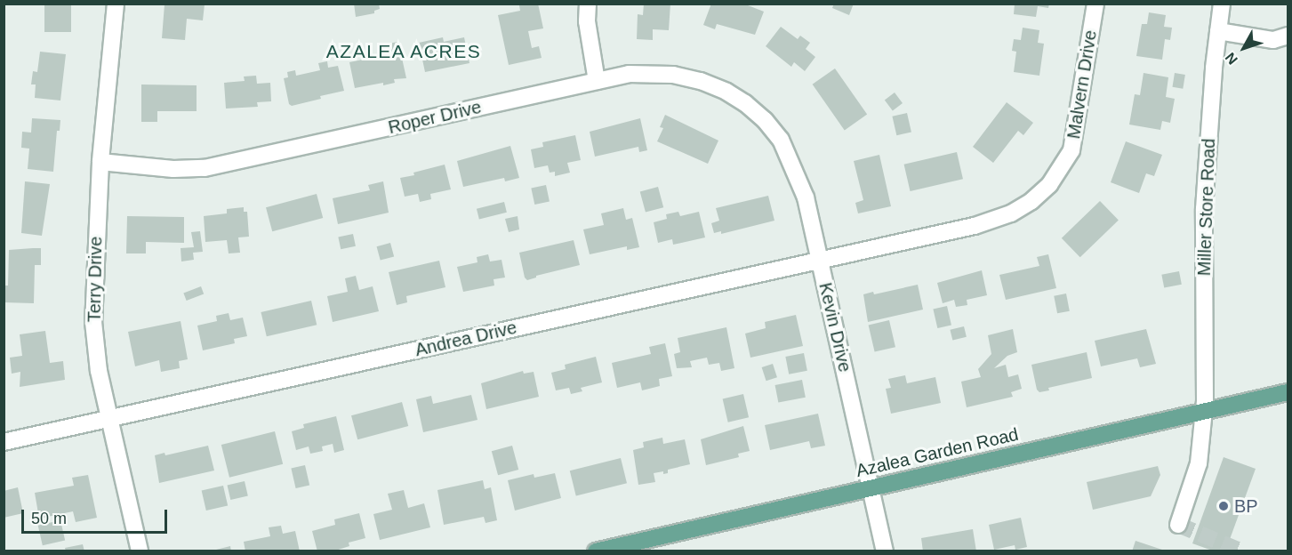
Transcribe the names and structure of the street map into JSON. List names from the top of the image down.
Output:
{
  "streets": {
    "main road": ["Azalea Garden Road"],
    "street": [
      "Malvern Drive",
      "Roper Drive",
      "Miller Store Road",
      "Terry Drive",
      "Kevin Drive",
      "Andrea Drive"
    ]
  },
  "crossings": [
    ["Malvern Drive", "Andrea Drive"],
    ["Roper Drive", "Terry Drive"],
    ["Roper Drive", "Kevin Drive"],
    ["Miller Store Road", "Azalea Garden Road"],
    ["Terry Drive", "Andrea Drive"],
    ["Kevin Drive", "Andrea Drive"],
    ["Kevin Drive", "Azalea Garden Road"]
  ],
  "districts": ["AZALEA ACRES"],
  "places": ["BP"],
  "scale_bar": "50 m",
  "north": "bottom left"
}
